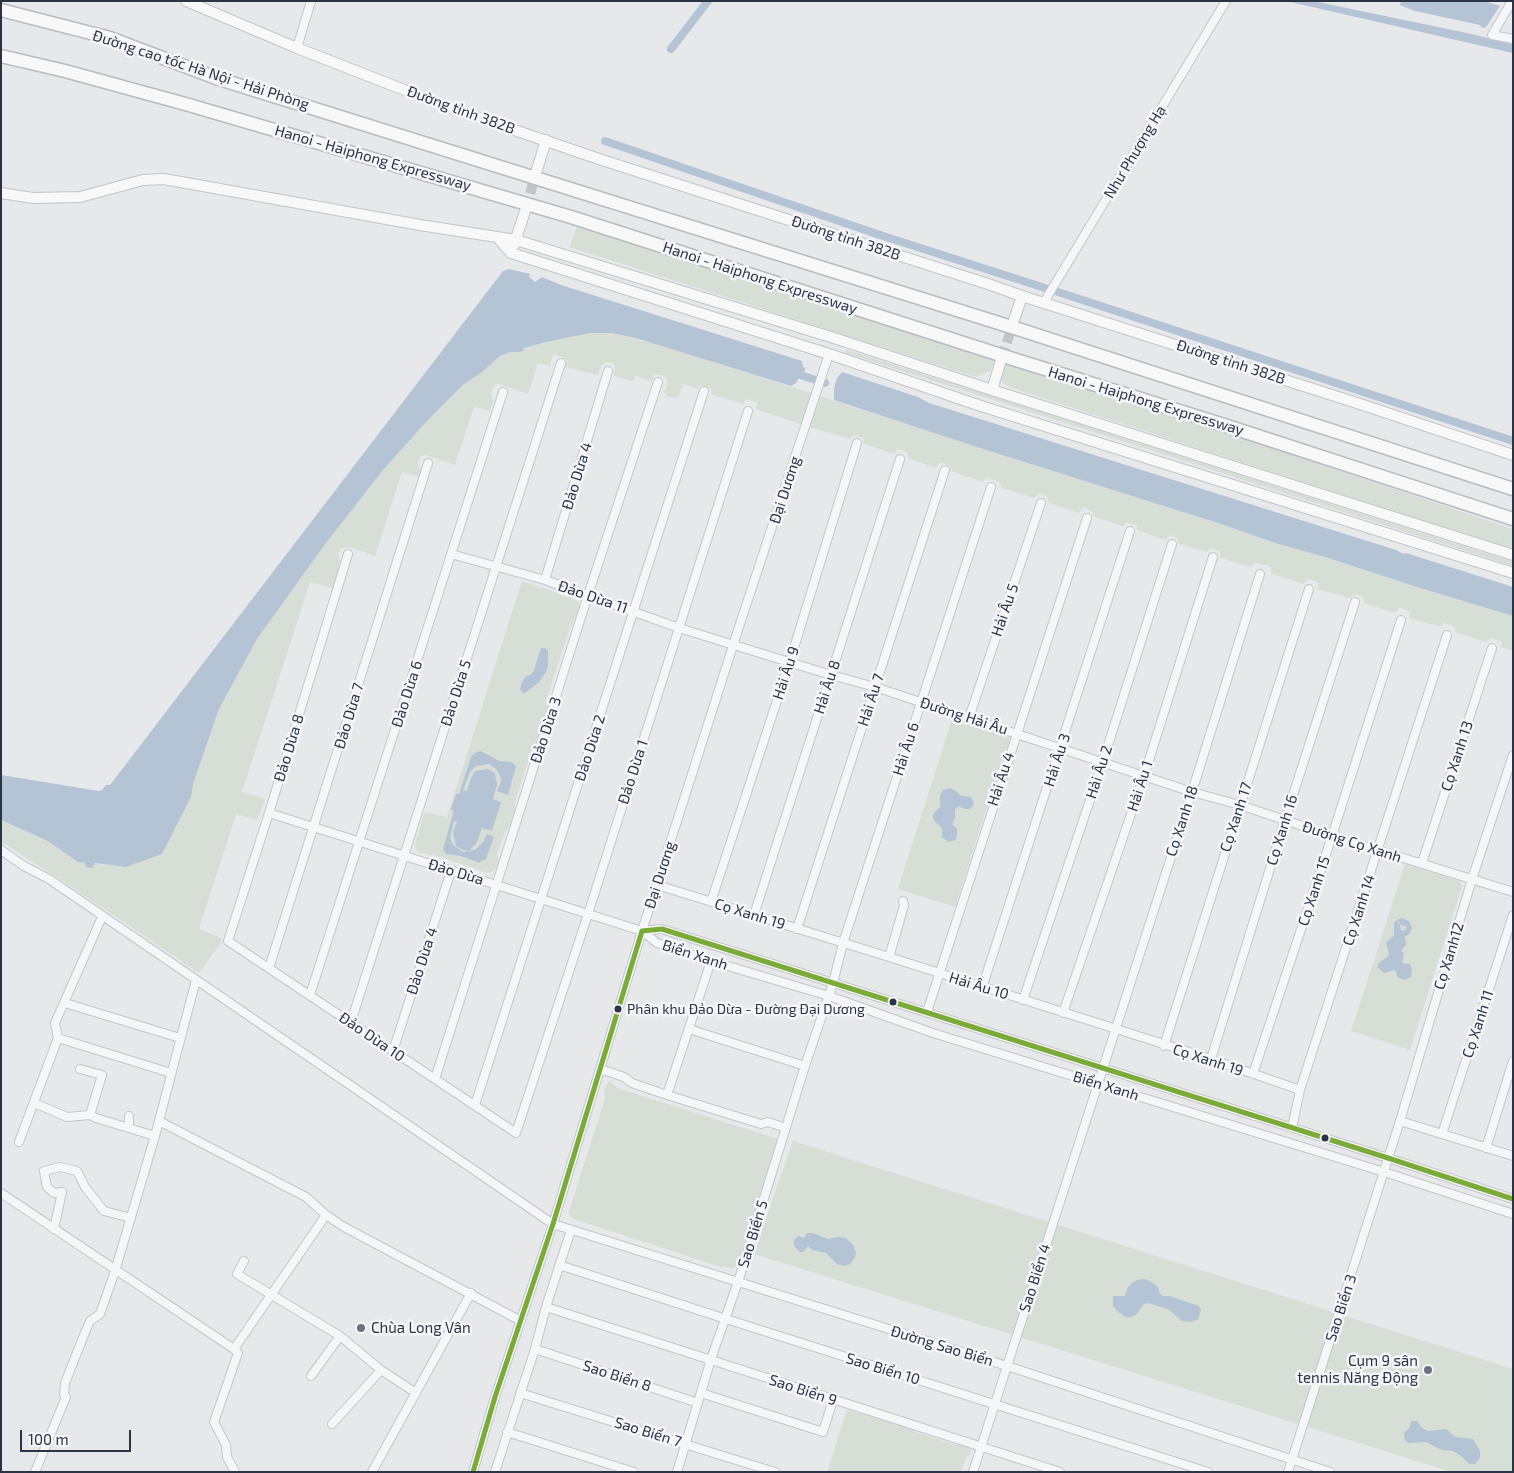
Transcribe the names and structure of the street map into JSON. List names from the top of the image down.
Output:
{
  "streets": {
    "highway": ["Hanoi - Haiphong Expressway"],
    "main road": ["Đường tỉnh 382B"],
    "street": [
      "Như Phượng Hạ",
      "Đảo Dừa 4",
      "Đại Dương",
      "Đảo Dừa 11",
      "Hải Âu 5",
      "Hải Âu 9",
      "Hải Âu 8",
      "Đảo Dừa 5",
      "Đảo Dừa 6",
      "Hải Âu 7",
      "Đảo Dừa 7",
      "Đường Hải Âu",
      "Đảo Dừa 3",
      "Đảo Dừa 8",
      "Đảo Dừa 2",
      "Hải Âu 6",
      "Cọ Xanh 13",
      "Hải Âu 3",
      "Đảo Dừa 1",
      "Hải Âu 2",
      "Hải Âu 4",
      "Hải Âu 1",
      "Cọ Xanh 17",
      "Cọ Xanh 18",
      "Cọ Xanh 16",
      "Đường Cọ Xanh",
      "Đảo Dừa",
      "Cọ Xanh 15",
      "Cọ Xanh 14",
      "Cọ Xanh 19",
      "Biển Xanh",
      "Cọ Xanh12",
      "Hải Âu 10",
      "Cọ Xanh 11",
      "Đảo Dừa 10",
      "Sao Biển 5",
      "Sao Biển 4",
      "Sao Biển 3",
      "Đường Sao Biển",
      "Sao Biển 10",
      "Sao Biển 8",
      "Sao Biển 9",
      "Sao Biển 7"
    ]
  },
  "crossings": [
    ["Đường tỉnh 382B", "Như Phượng Hạ"],
    ["Đảo Dừa 4", "Đảo Dừa 11"],
    ["Đảo Dừa 4", "Đảo Dừa"],
    ["Đảo Dừa 4", "Đảo Dừa 10"],
    ["Đại Dương", "Đảo Dừa 11"],
    ["Đại Dương", "Đường Hải Âu"],
    ["Đại Dương", "Đảo Dừa"],
    ["Đại Dương", "Cọ Xanh 19"],
    ["Đại Dương", "Biển Xanh"],
    ["Đại Dương", "Đường Sao Biển"],
    ["Đảo Dừa 11", "Đảo Dừa 5"],
    ["Đảo Dừa 11", "Đảo Dừa 6"],
    ["Đảo Dừa 11", "Đường Hải Âu"],
    ["Đảo Dừa 11", "Đảo Dừa 3"],
    ["Đảo Dừa 11", "Đảo Dừa 2"],
    ["Đảo Dừa 11", "Đảo Dừa 1"],
    ["Hải Âu 5", "Đường Hải Âu"],
    ["Hải Âu 9", "Đường Hải Âu"],
    ["Hải Âu 9", "Cọ Xanh 19"],
    ["Hải Âu 8", "Đường Hải Âu"],
    ["Hải Âu 8", "Cọ Xanh 19"],
    ["Đảo Dừa 5", "Đảo Dừa"],
    ["Đảo Dừa 5", "Đảo Dừa 10"],
    ["Đảo Dừa 6", "Đảo Dừa"],
    ["Đảo Dừa 6", "Đảo Dừa 10"],
    ["Hải Âu 7", "Đường Hải Âu"],
    ["Hải Âu 7", "Cọ Xanh 19"],
    ["Đảo Dừa 7", "Đảo Dừa"],
    ["Đảo Dừa 7", "Đảo Dừa 10"],
    ["Đường Hải Âu", "Hải Âu 6"],
    ["Đường Hải Âu", "Hải Âu 3"],
    ["Đường Hải Âu", "Hải Âu 2"],
    ["Đường Hải Âu", "Hải Âu 4"],
    ["Đường Hải Âu", "Hải Âu 1"],
    ["Đường Hải Âu", "Cọ Xanh 18"],
    ["Đường Hải Âu", "Đường Cọ Xanh"],
    ["Đảo Dừa 3", "Đảo Dừa"],
    ["Đảo Dừa 3", "Đảo Dừa 10"],
    ["Đảo Dừa 8", "Đảo Dừa"],
    ["Đảo Dừa 8", "Đảo Dừa 10"],
    ["Đảo Dừa 2", "Đảo Dừa"],
    ["Đảo Dừa 2", "Đảo Dừa 10"],
    ["Hải Âu 6", "Cọ Xanh 19"],
    ["Hải Âu 6", "Biển Xanh"],
    ["Hải Âu 6", "Hải Âu 10"],
    ["Cọ Xanh 13", "Đường Cọ Xanh"],
    ["Hải Âu 3", "Hải Âu 10"],
    ["Đảo Dừa 1", "Đảo Dừa"],
    ["Đảo Dừa 1", "Đảo Dừa 10"],
    ["Hải Âu 2", "Hải Âu 10"],
    ["Hải Âu 4", "Biển Xanh"],
    ["Hải Âu 4", "Hải Âu 10"],
    ["Hải Âu 1", "Hải Âu 10"],
    ["Cọ Xanh 17", "Đường Cọ Xanh"],
    ["Cọ Xanh 17", "Cọ Xanh 19"],
    ["Cọ Xanh 18", "Đường Cọ Xanh"],
    ["Cọ Xanh 18", "Cọ Xanh 19"],
    ["Cọ Xanh 18", "Biển Xanh"],
    ["Cọ Xanh 18", "Hải Âu 10"],
    ["Cọ Xanh 18", "Sao Biển 4"],
    ["Cọ Xanh 16", "Đường Cọ Xanh"],
    ["Cọ Xanh 16", "Cọ Xanh 19"],
    ["Đường Cọ Xanh", "Cọ Xanh 15"],
    ["Đường Cọ Xanh", "Cọ Xanh 14"],
    ["Đường Cọ Xanh", "Cọ Xanh12"],
    ["Đảo Dừa", "Biển Xanh"],
    ["Cọ Xanh 15", "Cọ Xanh 19"],
    ["Cọ Xanh 14", "Cọ Xanh 19"],
    ["Cọ Xanh 14", "Biển Xanh"],
    ["Cọ Xanh 19", "Hải Âu 10"],
    ["Biển Xanh", "Cọ Xanh12"],
    ["Biển Xanh", "Sao Biển 5"],
    ["Biển Xanh", "Sao Biển 4"],
    ["Biển Xanh", "Sao Biển 3"],
    ["Sao Biển 5", "Đường Sao Biển"],
    ["Sao Biển 5", "Sao Biển 10"],
    ["Sao Biển 5", "Sao Biển 8"],
    ["Sao Biển 5", "Sao Biển 9"],
    ["Sao Biển 5", "Sao Biển 7"],
    ["Sao Biển 4", "Đường Sao Biển"],
    ["Sao Biển 4", "Sao Biển 10"],
    ["Sao Biển 4", "Sao Biển 9"],
    ["Sao Biển 3", "Đường Sao Biển"]
  ],
  "places": ["Phân khu Đảo Dừa - Đường Đại Dương", "Chùa Long Vân", "Cụm 9 sân tennis Năng Động"],
  "scale_bar": "100 m"
}
